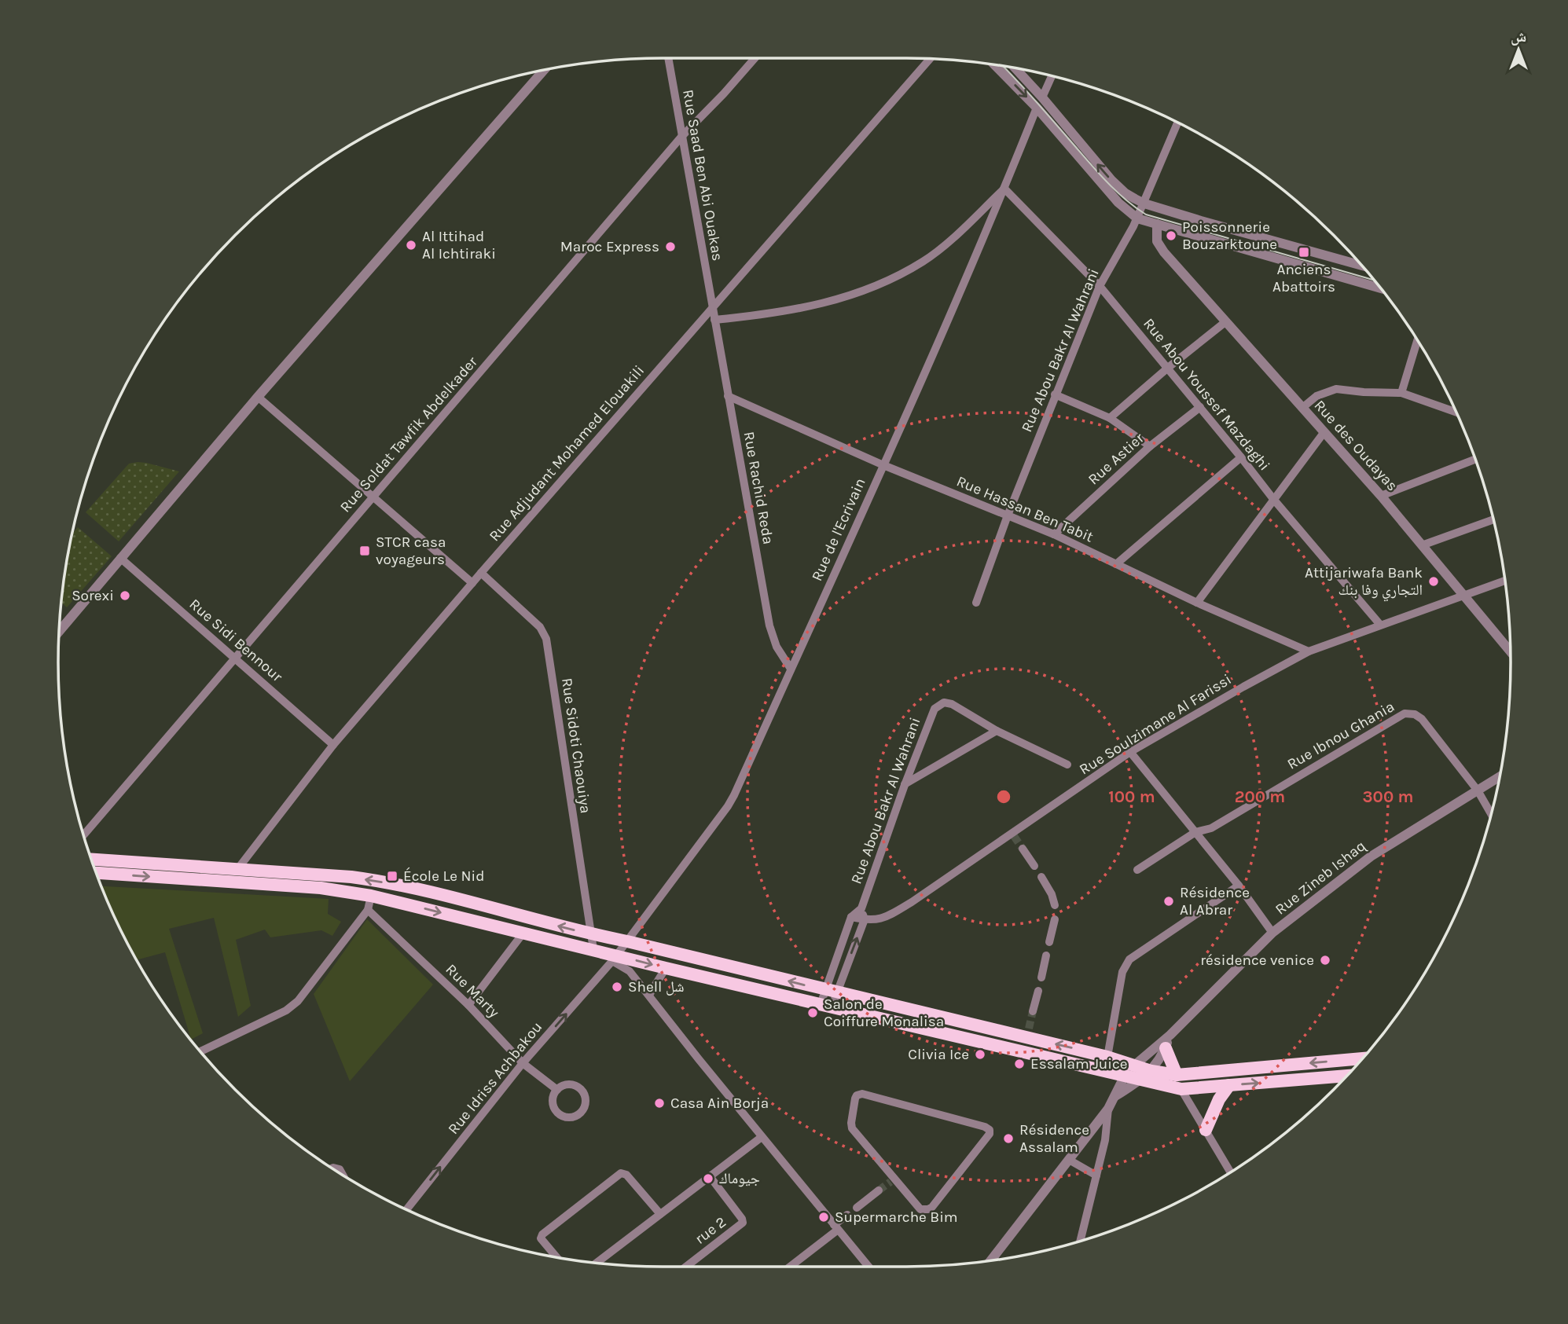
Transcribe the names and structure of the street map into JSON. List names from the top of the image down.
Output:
{
  "streets": {
    "street": [
      "Rue Saad Ben Abi Ouakas",
      "Rue Abou Bakr Al Wahrani",
      "Rue Abou Youssef Mazdaghi",
      "Rue Soldat Tawfik Abdelkader",
      "Rue des Oudayas",
      "Rue Adjudant Mohamed Elouakili",
      "Rue Astier",
      "Rue Rachid Reda",
      "Rue Hassan Ben Tabit",
      "Rue de l'Ecrivain",
      "Rue Sidi Bennour",
      "Rue Soulzimane Al Farissi",
      "Rue Ibnou Ghania",
      "Rue Sidoti Chaouiya",
      "Rue Zineb Ishaq",
      "Rue Marty",
      "Rue Idriss Achbakou",
      "rue 2"
    ]
  },
  "crossings": [
    ["Rue Saad Ben Abi Ouakas", "Rue Soldat Tawfik Abdelkader"],
    ["Rue Saad Ben Abi Ouakas", "Rue Adjudant Mohamed Elouakili"],
    ["Rue Saad Ben Abi Ouakas", "Rue Rachid Reda"],
    ["Rue Abou Bakr Al Wahrani", "Rue Abou Youssef Mazdaghi"],
    ["Rue Abou Bakr Al Wahrani", "Rue Hassan Ben Tabit"],
    ["Rue Abou Bakr Al Wahrani", "Rue Soulzimane Al Farissi"],
    ["Rue Abou Youssef Mazdaghi", "Rue Astier"],
    ["Rue Abou Youssef Mazdaghi", "Rue de l'Ecrivain"],
    ["Rue Abou Youssef Mazdaghi", "Rue Soulzimane Al Farissi"],
    ["Rue Soldat Tawfik Abdelkader", "Rue Sidi Bennour"],
    ["Rue des Oudayas", "Rue Soulzimane Al Farissi"],
    ["Rue Adjudant Mohamed Elouakili", "Rue Rachid Reda"],
    ["Rue Adjudant Mohamed Elouakili", "Rue Sidi Bennour"],
    ["Rue Adjudant Mohamed Elouakili", "Rue Sidoti Chaouiya"],
    ["Rue Astier", "Rue Hassan Ben Tabit"],
    ["Rue Rachid Reda", "Rue Hassan Ben Tabit"],
    ["Rue Rachid Reda", "Rue de l'Ecrivain"],
    ["Rue Hassan Ben Tabit", "Rue de l'Ecrivain"],
    ["Rue Hassan Ben Tabit", "Rue Soulzimane Al Farissi"],
    ["Rue de l'Ecrivain", "Rue Idriss Achbakou"],
    ["Rue Ibnou Ghania", "Rue Zineb Ishaq"],
    ["Rue Marty", "Rue Idriss Achbakou"]
  ],
  "one_way": ["Rue Idriss Achbakou"],
  "places": {
    "other": [
      "Poissonnerie Bouzarktoune",
      "Al Ittihad Al Ichtiraki",
      "Maroc Express",
      "Attijariwafa Bank التجاري وفا بنك",
      "Sorexi",
      "Résidence Al Abrar",
      "résidence venice",
      "Shell شل",
      "Salon de Coiffure Monalisa",
      "Clivia Ice",
      "Essalam Juice",
      "Casa Ain Borja",
      "Résidence Assalam",
      "جيوماك",
      "Supermarche Bim"
    ],
    "transit": ["Anciens Abattoirs", "STCR casa voyageurs", "École Le Nid"]
  },
  "north": "top",
  "rings": ["100 m", "200 m", "300 m"]
}
